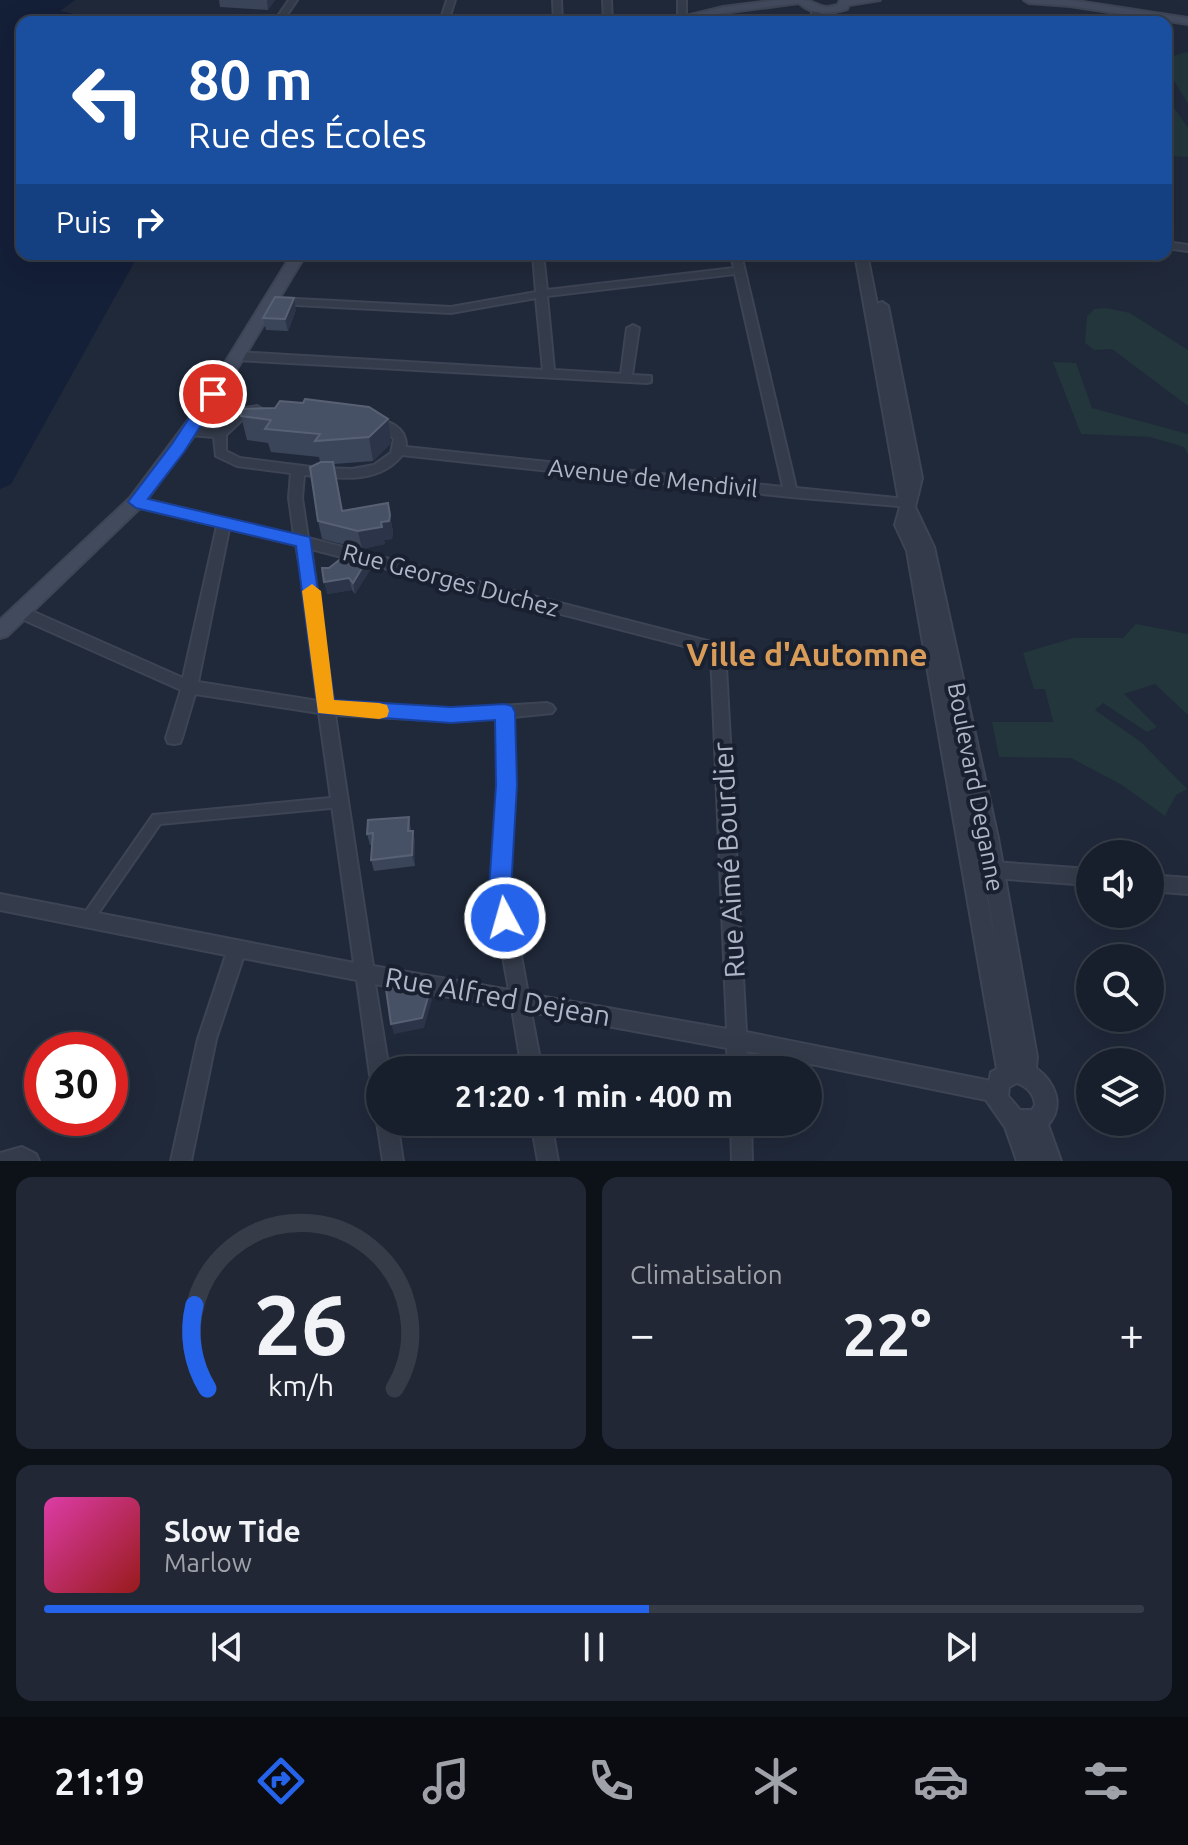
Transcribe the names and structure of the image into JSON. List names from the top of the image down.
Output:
{
  "streets": {
    "street": [
      "Avenue de Mendivil",
      "Rue Georges Duchez",
      "Boulevard Deganne",
      "Rue Aimé Bourdier",
      "Rue Alfred Dejean"
    ]
  },
  "crossings": [
    ["Avenue de Mendivil", "Boulevard Deganne"],
    ["Rue Georges Duchez", "Rue Aimé Bourdier"],
    ["Boulevard Deganne", "Rue Alfred Dejean"],
    ["Rue Aimé Bourdier", "Rue Alfred Dejean"]
  ],
  "districts": ["Ville d'Automne"],
  "page": {
    "turn": ["80 m", "Rue des Écoles"],
    "then": "Puis",
    "limit": "30",
    "trip": "21:20 · 1 min · 400 m",
    "tile": "Climatisation",
    "heat": ["−", "22°", "+"],
    "song": ["Slow Tide", "Marlow"],
    "tabs": "21:19",
    "gauge": ["26", "km/h"]
  }
}
